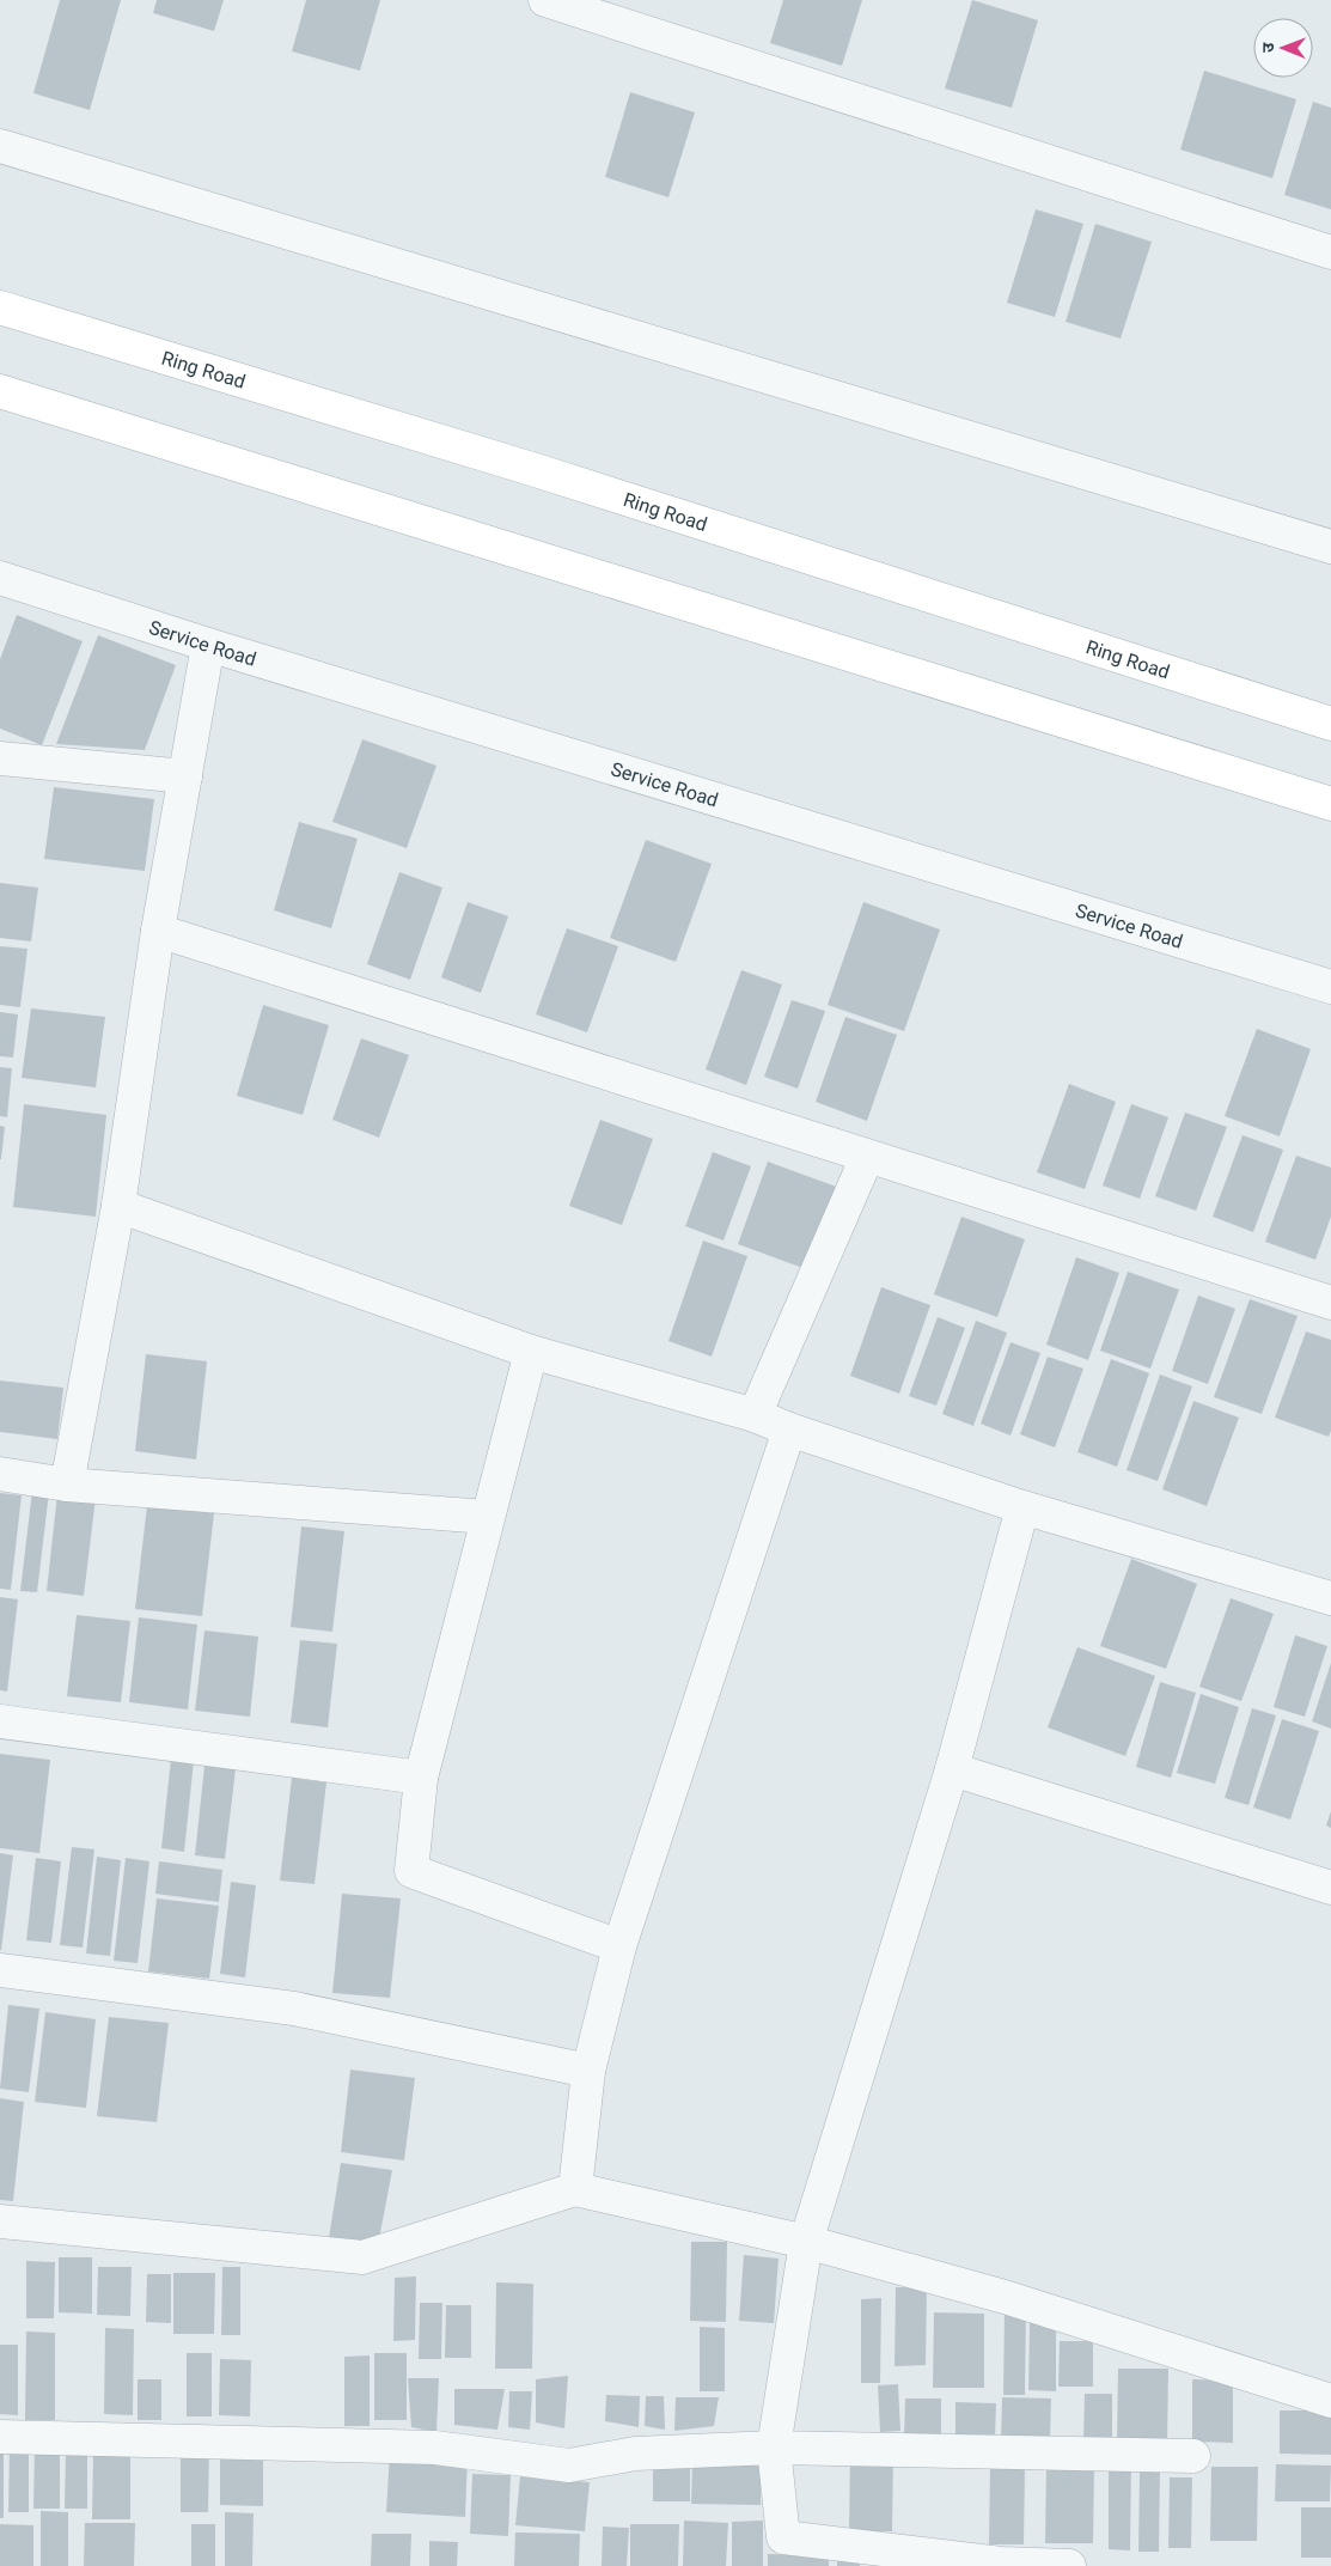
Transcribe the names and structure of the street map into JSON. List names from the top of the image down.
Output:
{
  "streets": {
    "main road": ["Ring Road"],
    "street": ["Service Road"]
  },
  "north": "left"
}
